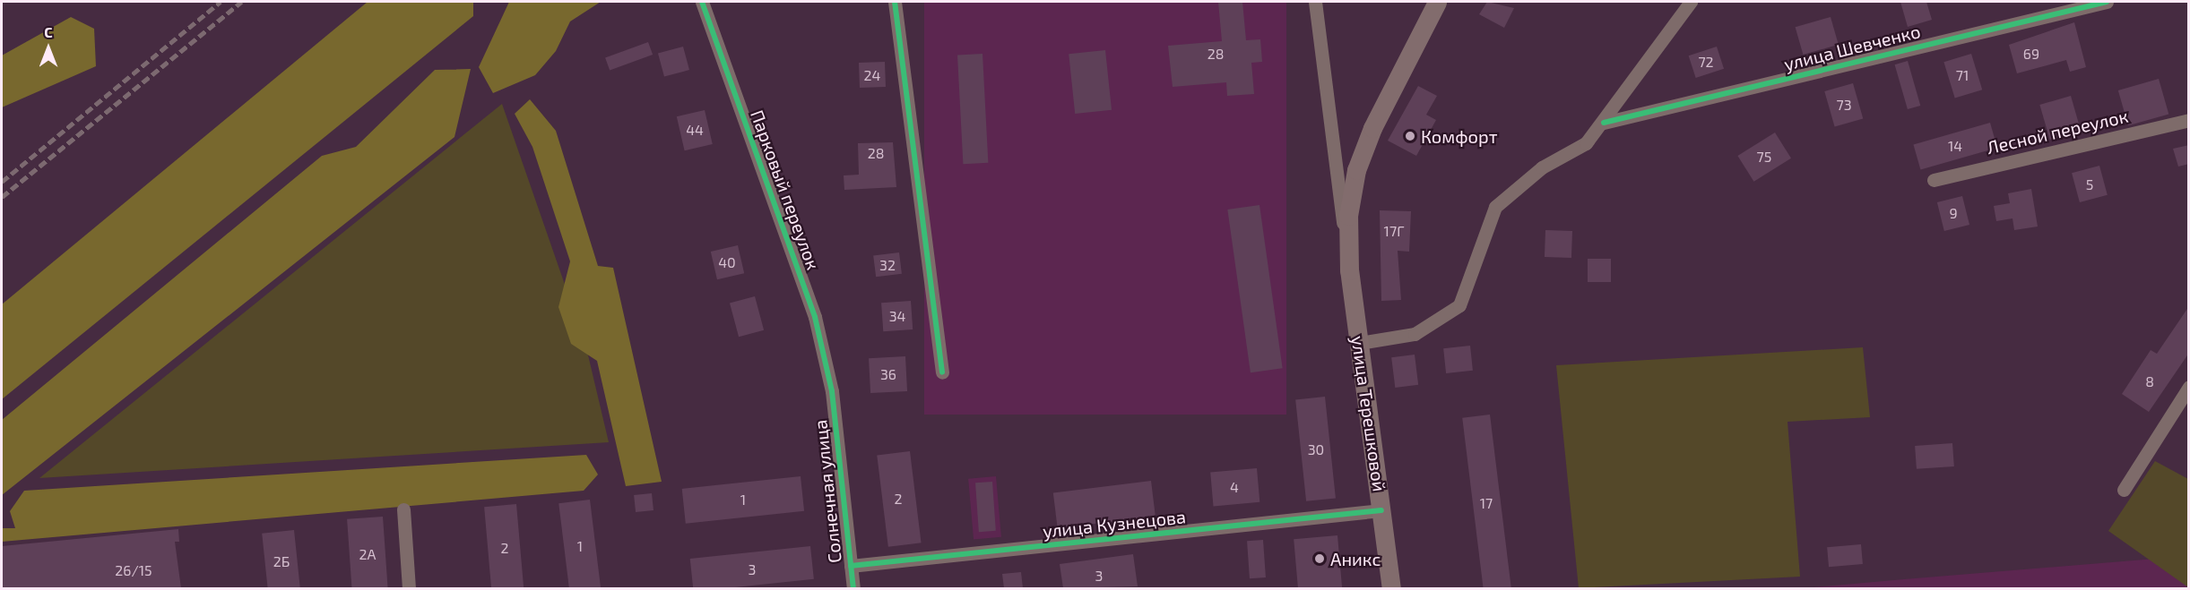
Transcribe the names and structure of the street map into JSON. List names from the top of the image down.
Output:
{
  "streets": {
    "main road": ["улица Терешковой"],
    "street": [
      "улица Шевченко",
      "Лесной переулок",
      "Парковый переулок",
      "Солнечная улица",
      "улица Кузнецова"
    ]
  },
  "crossings": [
    ["Парковый переулок", "Солнечная улица"],
    ["улица Терешковой", "улица Кузнецова"],
    ["Солнечная улица", "улица Кузнецова"]
  ],
  "places": ["Комфорт", "Аникс"],
  "house_numbers": [
    "28",
    "69",
    "72",
    "24",
    "71",
    "73",
    "44",
    "14",
    "28",
    "75",
    "5",
    "9",
    "17Г",
    "40",
    "32",
    "34",
    "36",
    "8",
    "30",
    "4",
    "2",
    "1",
    "17",
    "1",
    "2",
    "2А",
    "2Б",
    "3",
    "26/15",
    "3"
  ],
  "north": "top"
}
